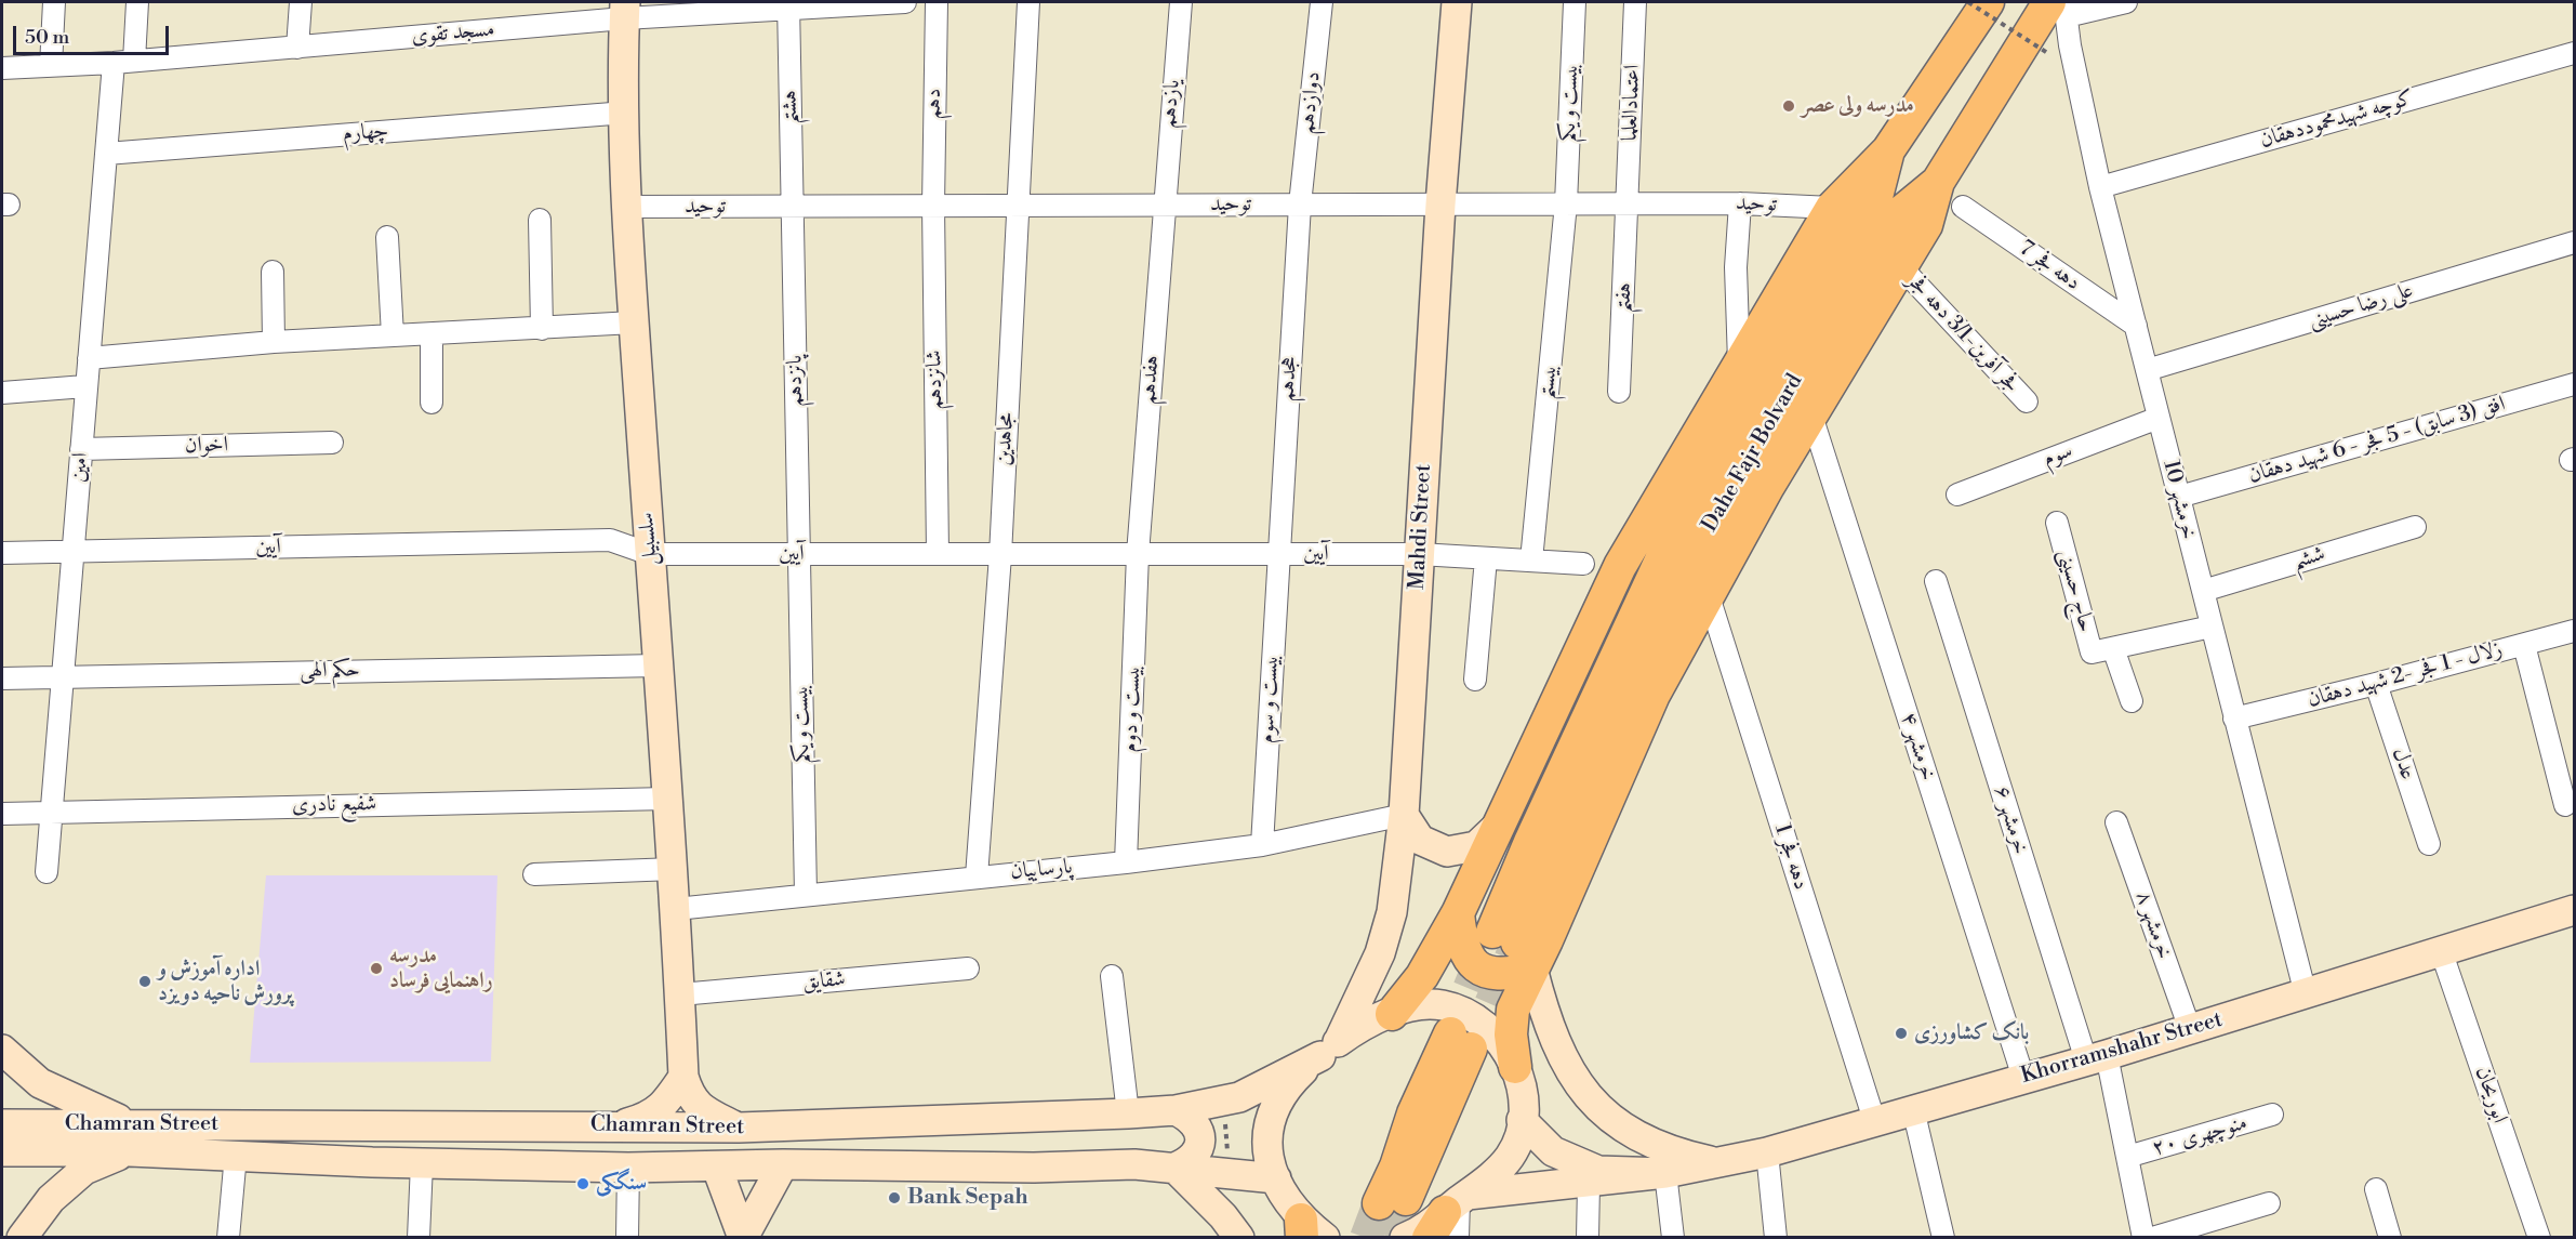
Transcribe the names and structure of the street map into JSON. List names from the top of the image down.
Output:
{
  "streets": {
    "main road": [
      "Dahe Fajr Bolvard",
      "Mahdi Street",
      "سلسبیل",
      "Khorramshahr Street",
      "Chamran Street"
    ],
    "street": [
      "مسجد تقوی",
      "دوازدهم",
      "بیست و یکم",
      "اعتمادالعلما",
      "دهم",
      "یازدهم",
      "هشتم",
      "کوچه شهیدمحموددهقان",
      "چهارم",
      "توحید",
      "دهه فجر 7",
      "هفتم",
      "علی رضا حسینی",
      "فجر آفرین-3/1 دهه فجر",
      "هجدهم",
      "شانزدهم",
      "هفدهم",
      "پانزدهم",
      "بیستم",
      "مجاهدین",
      "افق (3 سابق) - 5 فجر - 6 شهید دهقان",
      "اخوان",
      "سوم",
      "امین",
      "خرمشهر 10",
      "آیین",
      "ششم",
      "حاج حسینی",
      "حکم الهی",
      "زلال - 1 فجر -2 شهید دهقان",
      "بیست و سوم",
      "بیست و دوم",
      "خرمشهر ۴",
      "عدل",
      "شفیع نادری",
      "خرمشهر ۶",
      "دهه فجر 1",
      "پارساییان",
      "خرمشهر ۸",
      "شقایق",
      "ابوریحان",
      "منوچهری ۲۰"
    ]
  },
  "crossings": [
    ["مسجد تقوی", "هشتم"],
    ["مسجد تقوی", "امین"],
    ["مسجد تقوی", "سلسبیل"],
    ["دوازدهم", "توحید"],
    ["دوازدهم", "هجدهم"],
    ["بیست و یکم", "توحید"],
    ["بیست و یکم", "پانزدهم"],
    ["بیست و یکم", "بیستم"],
    ["بیست و یکم", "آیین"],
    ["بیست و یکم", "پارساییان"],
    ["اعتمادالعلما", "توحید"],
    ["اعتمادالعلما", "هفتم"],
    ["دهم", "توحید"],
    ["دهم", "شانزدهم"],
    ["یازدهم", "توحید"],
    ["یازدهم", "هفدهم"],
    ["هشتم", "توحید"],
    ["هشتم", "پانزدهم"],
    ["کوچه شهیدمحموددهقان", "خرمشهر 10"],
    ["چهارم", "امین"],
    ["چهارم", "سلسبیل"],
    ["توحید", "هفتم"],
    ["توحید", "هجدهم"],
    ["توحید", "شانزدهم"],
    ["توحید", "هفدهم"],
    ["توحید", "پانزدهم"],
    ["توحید", "بیستم"],
    ["توحید", "مجاهدین"],
    ["توحید", "Mahdi Street"],
    ["توحید", "سلسبیل"],
    ["دهه فجر 7", "خرمشهر 10"],
    ["علی رضا حسینی", "خرمشهر 10"],
    ["هجدهم", "آیین"],
    ["هجدهم", "بیست و سوم"],
    ["شانزدهم", "آیین"],
    ["هفدهم", "آیین"],
    ["هفدهم", "بیست و دوم"],
    ["پانزدهم", "آیین"],
    ["بیستم", "آیین"],
    ["مجاهدین", "آیین"],
    ["مجاهدین", "پارساییان"],
    ["افق (3 سابق) - 5 فجر - 6 شهید دهقان", "خرمشهر 10"],
    ["اخوان", "امین"],
    ["Dahe Fajr Bolvard", "خرمشهر 10"],
    ["سوم", "خرمشهر 10"],
    ["امین", "آیین"],
    ["امین", "حکم الهی"],
    ["امین", "شفیع نادری"],
    ["خرمشهر 10", "ششم"],
    ["خرمشهر 10", "حاج حسینی"],
    ["خرمشهر 10", "زلال - 1 فجر -2 شهید دهقان"],
    ["خرمشهر 10", "Khorramshahr Street"],
    ["Mahdi Street", "آیین"],
    ["Mahdi Street", "پارساییان"],
    ["Mahdi Street", "Chamran Street"],
    ["سلسبیل", "آیین"],
    ["سلسبیل", "حکم الهی"],
    ["سلسبیل", "شفیع نادری"],
    ["سلسبیل", "پارساییان"],
    ["سلسبیل", "شقایق"],
    ["سلسبیل", "Chamran Street"],
    ["آیین", "بیست و سوم"],
    ["آیین", "بیست و دوم"],
    ["زلال - 1 فجر -2 شهید دهقان", "عدل"],
    ["بیست و سوم", "پارساییان"],
    ["بیست و دوم", "پارساییان"],
    ["خرمشهر ۴", "Khorramshahr Street"],
    ["خرمشهر ۶", "Khorramshahr Street"],
    ["خرمشهر ۶", "منوچهری ۲۰"],
    ["دهه فجر 1", "Khorramshahr Street"],
    ["خرمشهر ۸", "Khorramshahr Street"],
    ["Khorramshahr Street", "ابوریحان"]
  ],
  "places": [
    "مدرسه ولی عصر",
    "مدرسه راهنمایی فرساد",
    "اداره آموزش و پرورش ناحیه دو یزد",
    "بانک کشاورزی",
    "سنگکی",
    "Bank Sepah"
  ],
  "scale_bar": "50 m"
}
